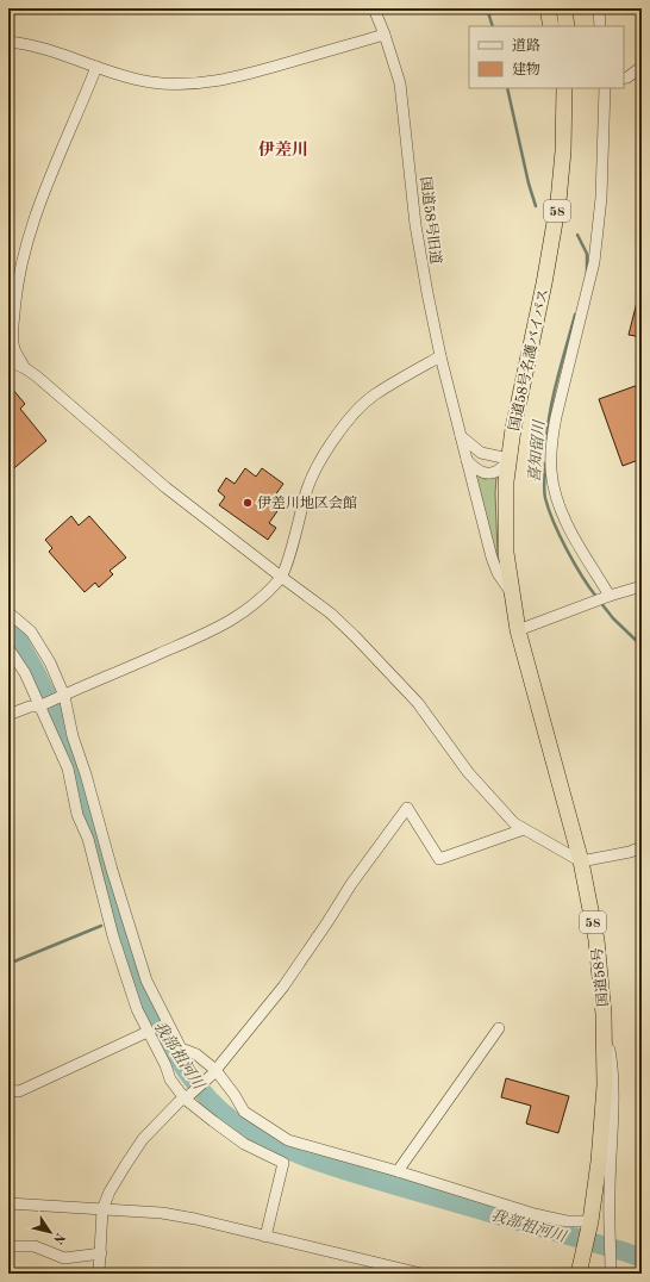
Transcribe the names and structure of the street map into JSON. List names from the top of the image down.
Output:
{
  "streets": {
    "highway": ["58", "国道58号名護バイパス", "国道58号"],
    "street": ["国道58号旧道"]
  },
  "crossings": [
    ["国道58号旧道", "国道58号名護バイパス"],
    ["国道58号名護バイパス", "国道58号"]
  ],
  "districts": ["伊差川"],
  "water": ["喜知留川", "我部祖河川"],
  "places": ["伊差川地区会館"],
  "legend": ["道路", "建物"],
  "north": "bottom right"
}
